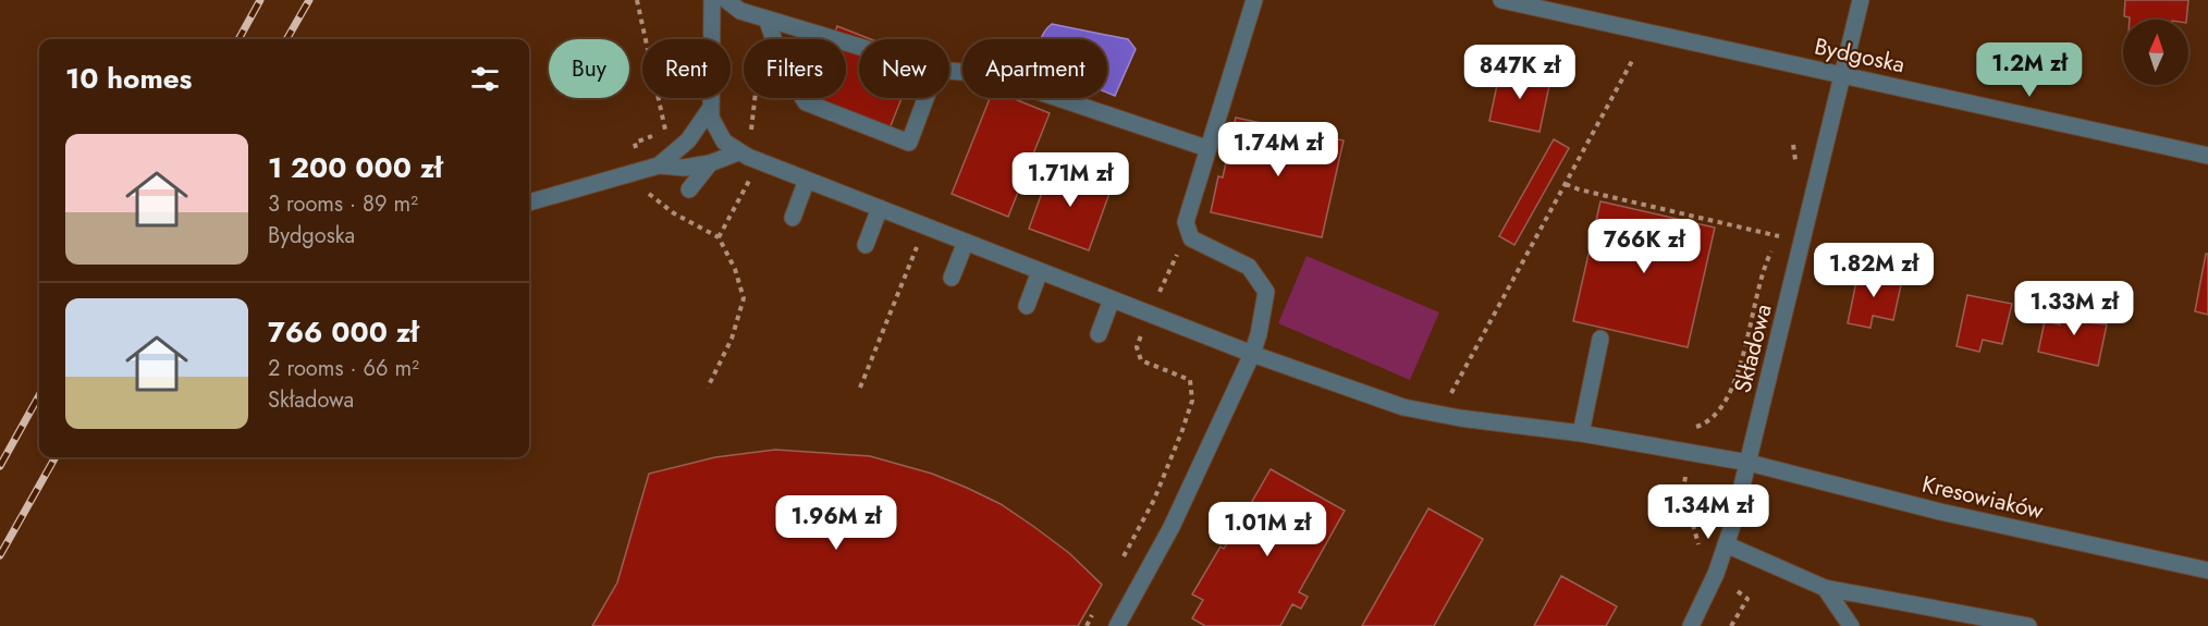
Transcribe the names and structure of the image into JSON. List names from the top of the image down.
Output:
{
  "streets": {
    "street": ["Bydgoska", "Składowa", "Kresowiaków"]
  },
  "crossings": [
    ["Bydgoska", "Składowa"],
    ["Składowa", "Kresowiaków"]
  ],
  "north": "top",
  "page": {
    "chip": [
      "Buy",
      "Rent",
      "Filters",
      "New",
      "Apartment"
    ],
    "heading": "10 homes",
    "price": [
      "1.2M zł",
      "847K zł",
      "1.74M zł",
      "1.71M zł",
      "766K zł",
      "1.82M zł",
      "1.33M zł",
      "1.34M zł",
      "1.96M zł",
      "1.01M zł"
    ],
    "list": [
      {
        "name": "1 200 000 zł",
        "note": "3 rooms · 89 m² · Bydgoska"
      },
      {
        "name": "766 000 zł",
        "note": "2 rooms · 66 m² · Składowa"
      }
    ]
  }
}
